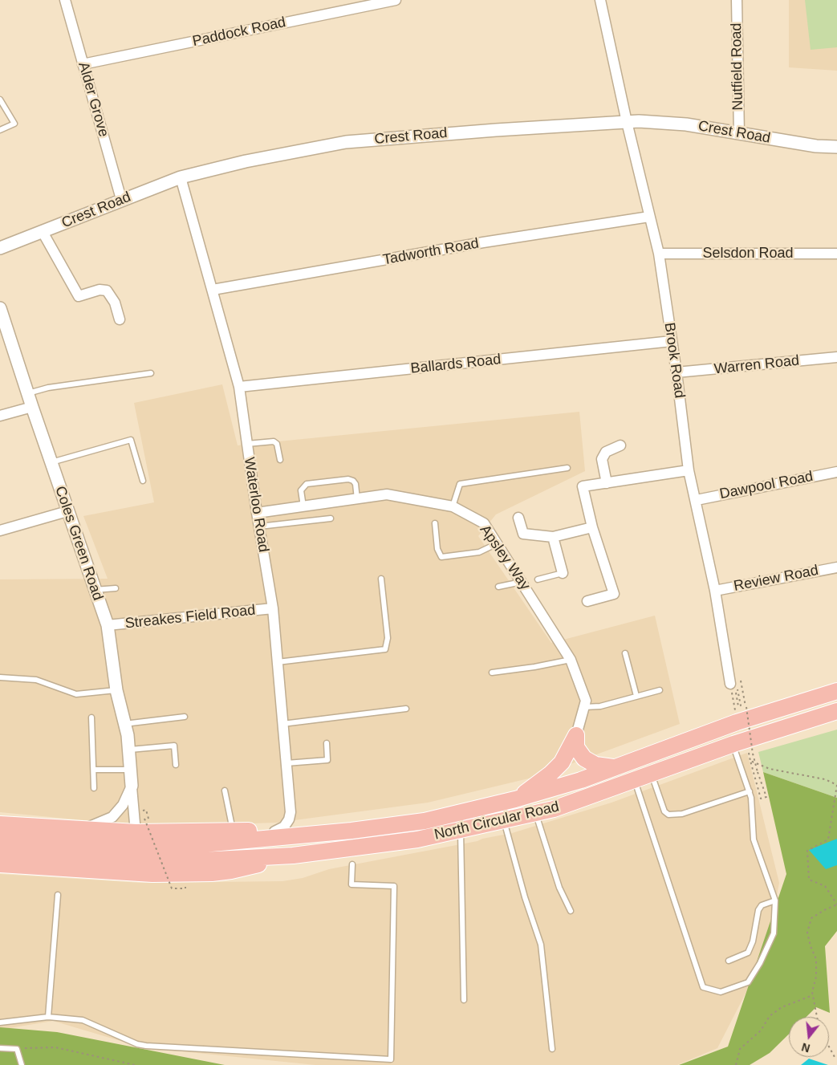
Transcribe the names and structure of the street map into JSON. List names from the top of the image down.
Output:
{
  "streets": {
    "highway": ["North Circular Road"],
    "street": [
      "Paddock Road",
      "Nutfield Road",
      "Alder Grove",
      "Crest Road",
      "Tadworth Road",
      "Selsdon Road",
      "Brook Road",
      "Ballards Road",
      "Warren Road",
      "Dawpool Road",
      "Waterloo Road",
      "Coles Green Road",
      "Apsley Way",
      "Review Road",
      "Streakes Field Road"
    ]
  },
  "crossings": [
    ["Paddock Road", "Alder Grove"],
    ["Nutfield Road", "Crest Road"],
    ["Alder Grove", "Crest Road"],
    ["Crest Road", "Brook Road"],
    ["Crest Road", "Waterloo Road"],
    ["Tadworth Road", "Brook Road"],
    ["Tadworth Road", "Waterloo Road"],
    ["Selsdon Road", "Brook Road"],
    ["Brook Road", "Ballards Road"],
    ["Brook Road", "Warren Road"],
    ["Brook Road", "Dawpool Road"],
    ["Brook Road", "Review Road"],
    ["Ballards Road", "Waterloo Road"],
    ["Waterloo Road", "Apsley Way"],
    ["Waterloo Road", "Streakes Field Road"],
    ["Coles Green Road", "Streakes Field Road"],
    ["Coles Green Road", "North Circular Road"]
  ],
  "north": "bottom"
}
